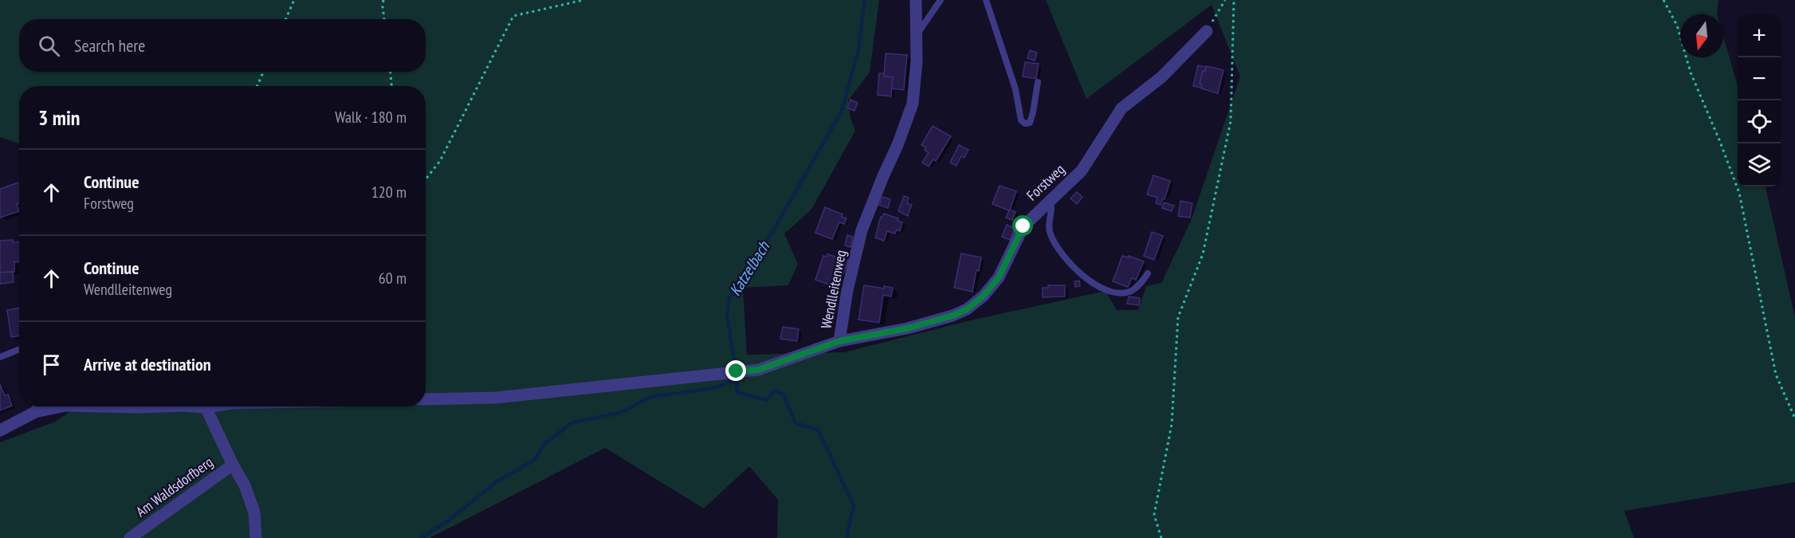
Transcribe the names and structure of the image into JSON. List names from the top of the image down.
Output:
{
  "streets": {
    "street": ["Forstweg", "Wendlleitenweg", "Am Waldsdorfberg"]
  },
  "crossings": [
    ["Forstweg", "Wendlleitenweg"]
  ],
  "water": ["Katzelbach"],
  "north": "bottom",
  "page": {
    "map_buttons": ["+", "−"],
    "search": "Search here",
    "heading": ["3 min", "Walk · 180 m"],
    "list": [
      ["Continue", "Forstweg", "120 m"],
      ["Continue", "Wendlleitenweg", "60 m"],
      "Arrive at destination"
    ]
  }
}
